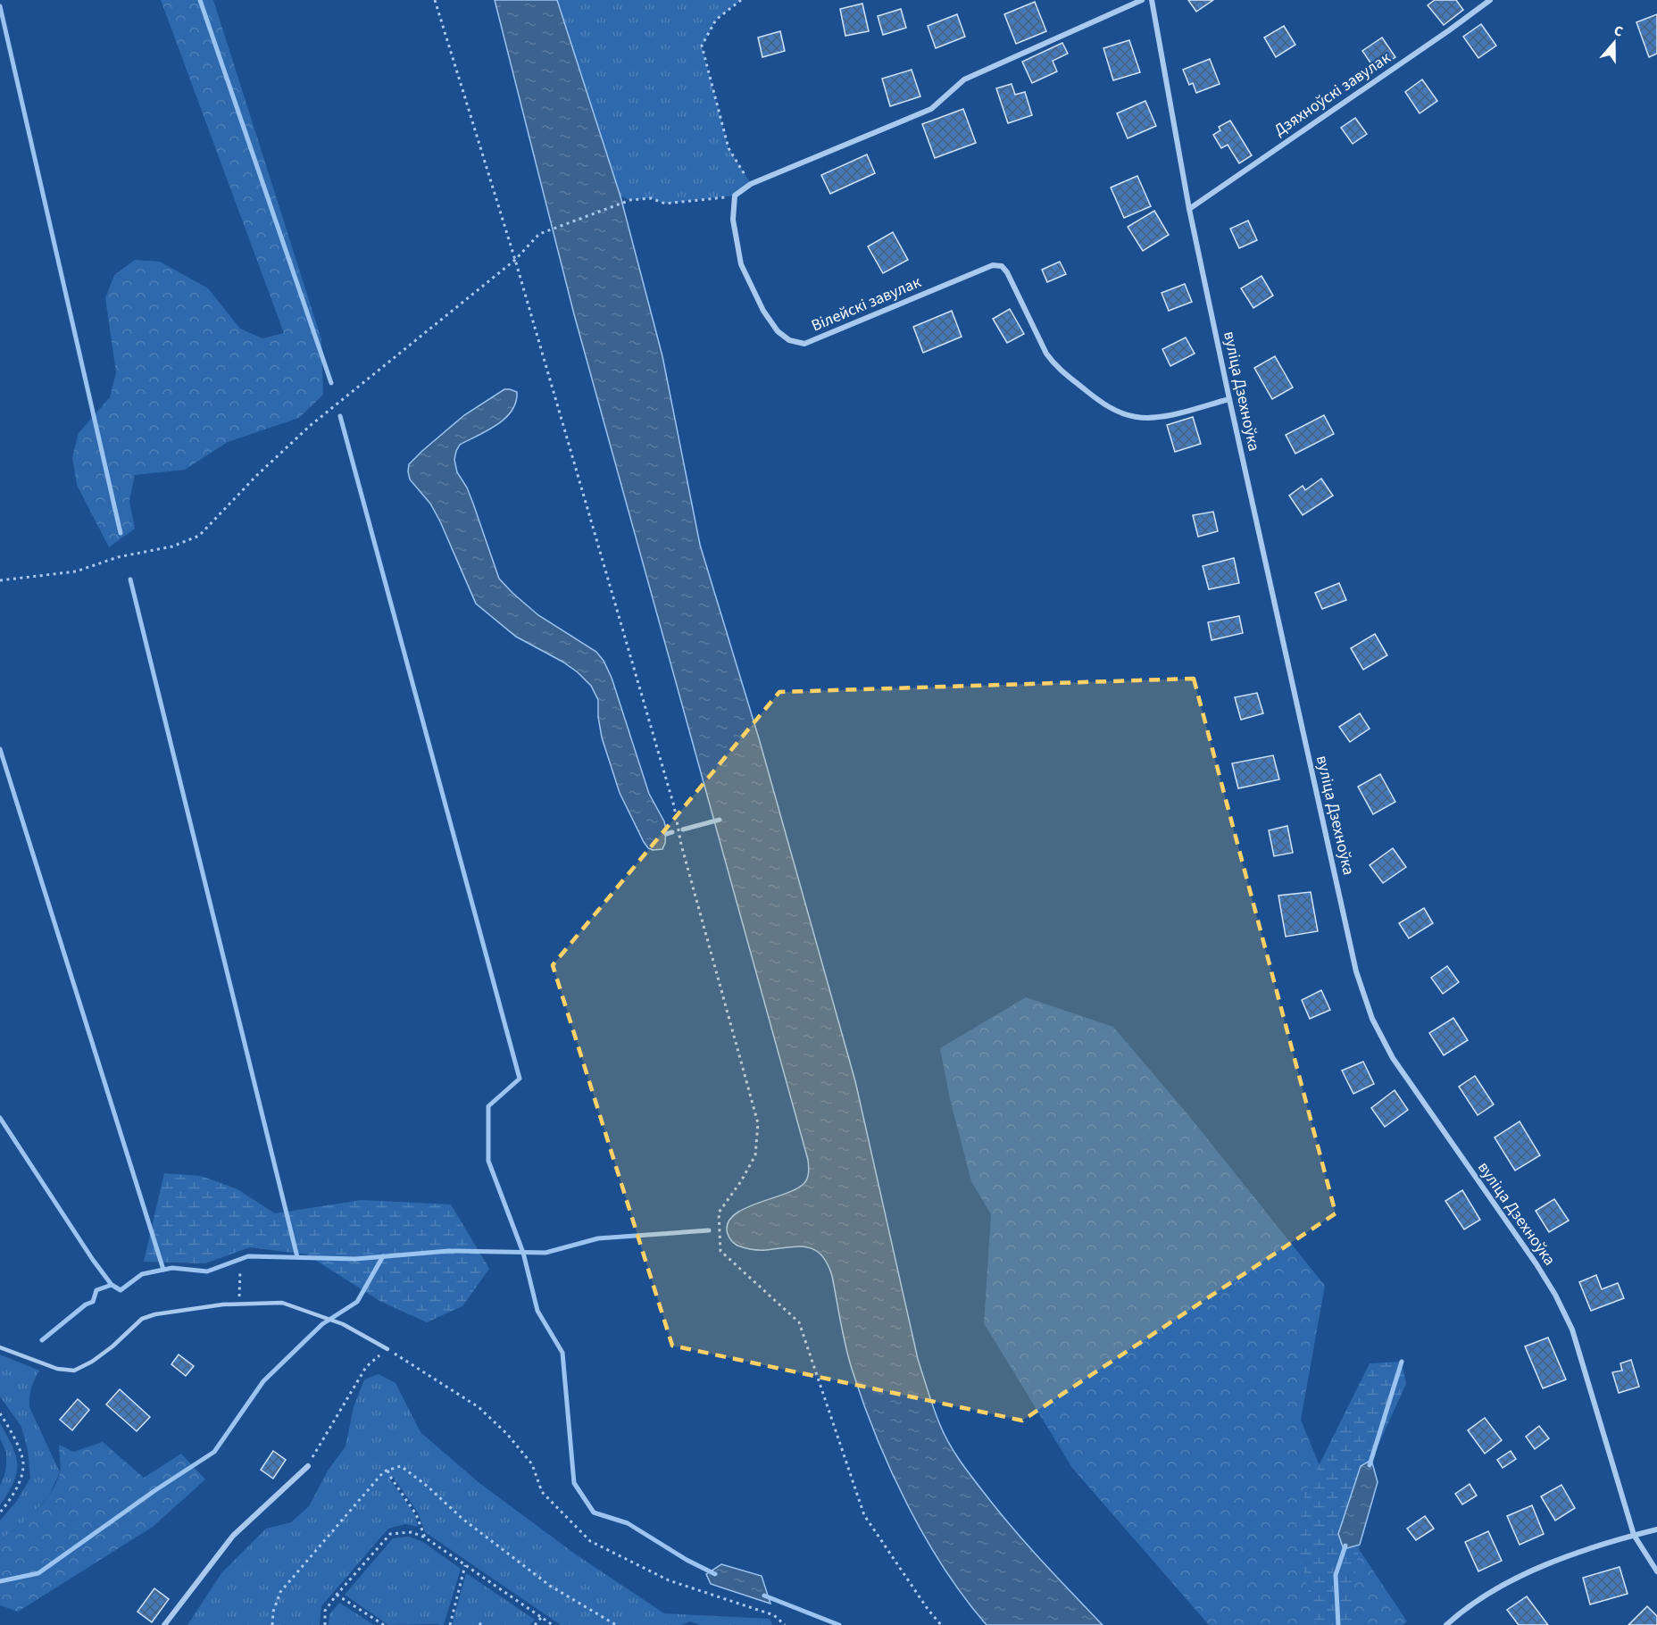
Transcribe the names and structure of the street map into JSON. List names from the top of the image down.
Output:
{
  "streets": {
    "street": ["Дзяхноўскі завулак", "Вілейскі завулак", "вуліца Дзехноўка"]
  },
  "crossings": [
    ["Дзяхноўскі завулак", "вуліца Дзехноўка"],
    ["Вілейскі завулак", "вуліца Дзехноўка"]
  ],
  "north": "top"
}
